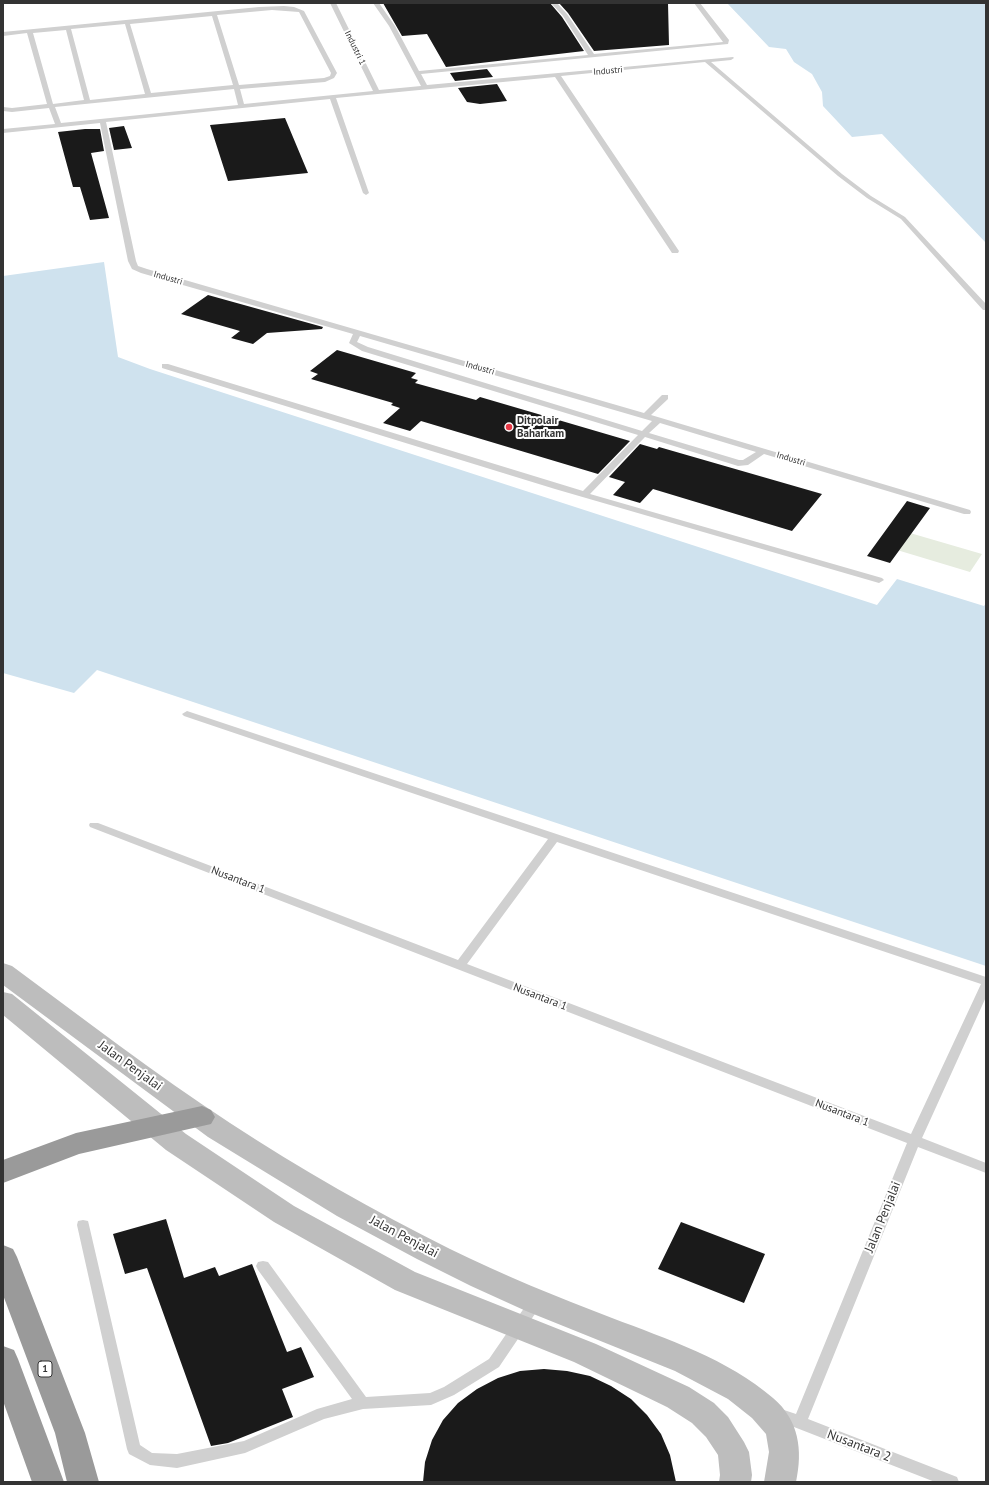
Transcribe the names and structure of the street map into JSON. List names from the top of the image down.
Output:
{
  "streets": {
    "highway": ["1"],
    "street": ["Jalan Penjalai"],
    "lane": [
      "Industri 1",
      "Industri",
      "Nusantara 1",
      "Nusantara 2"
    ]
  },
  "crossings": [
    ["Industri 1", "Industri"],
    ["Nusantara 1", "Jalan Penjalai"],
    ["Jalan Penjalai", "Nusantara 2"]
  ],
  "places": ["Ditpolair Baharkam"]
}
